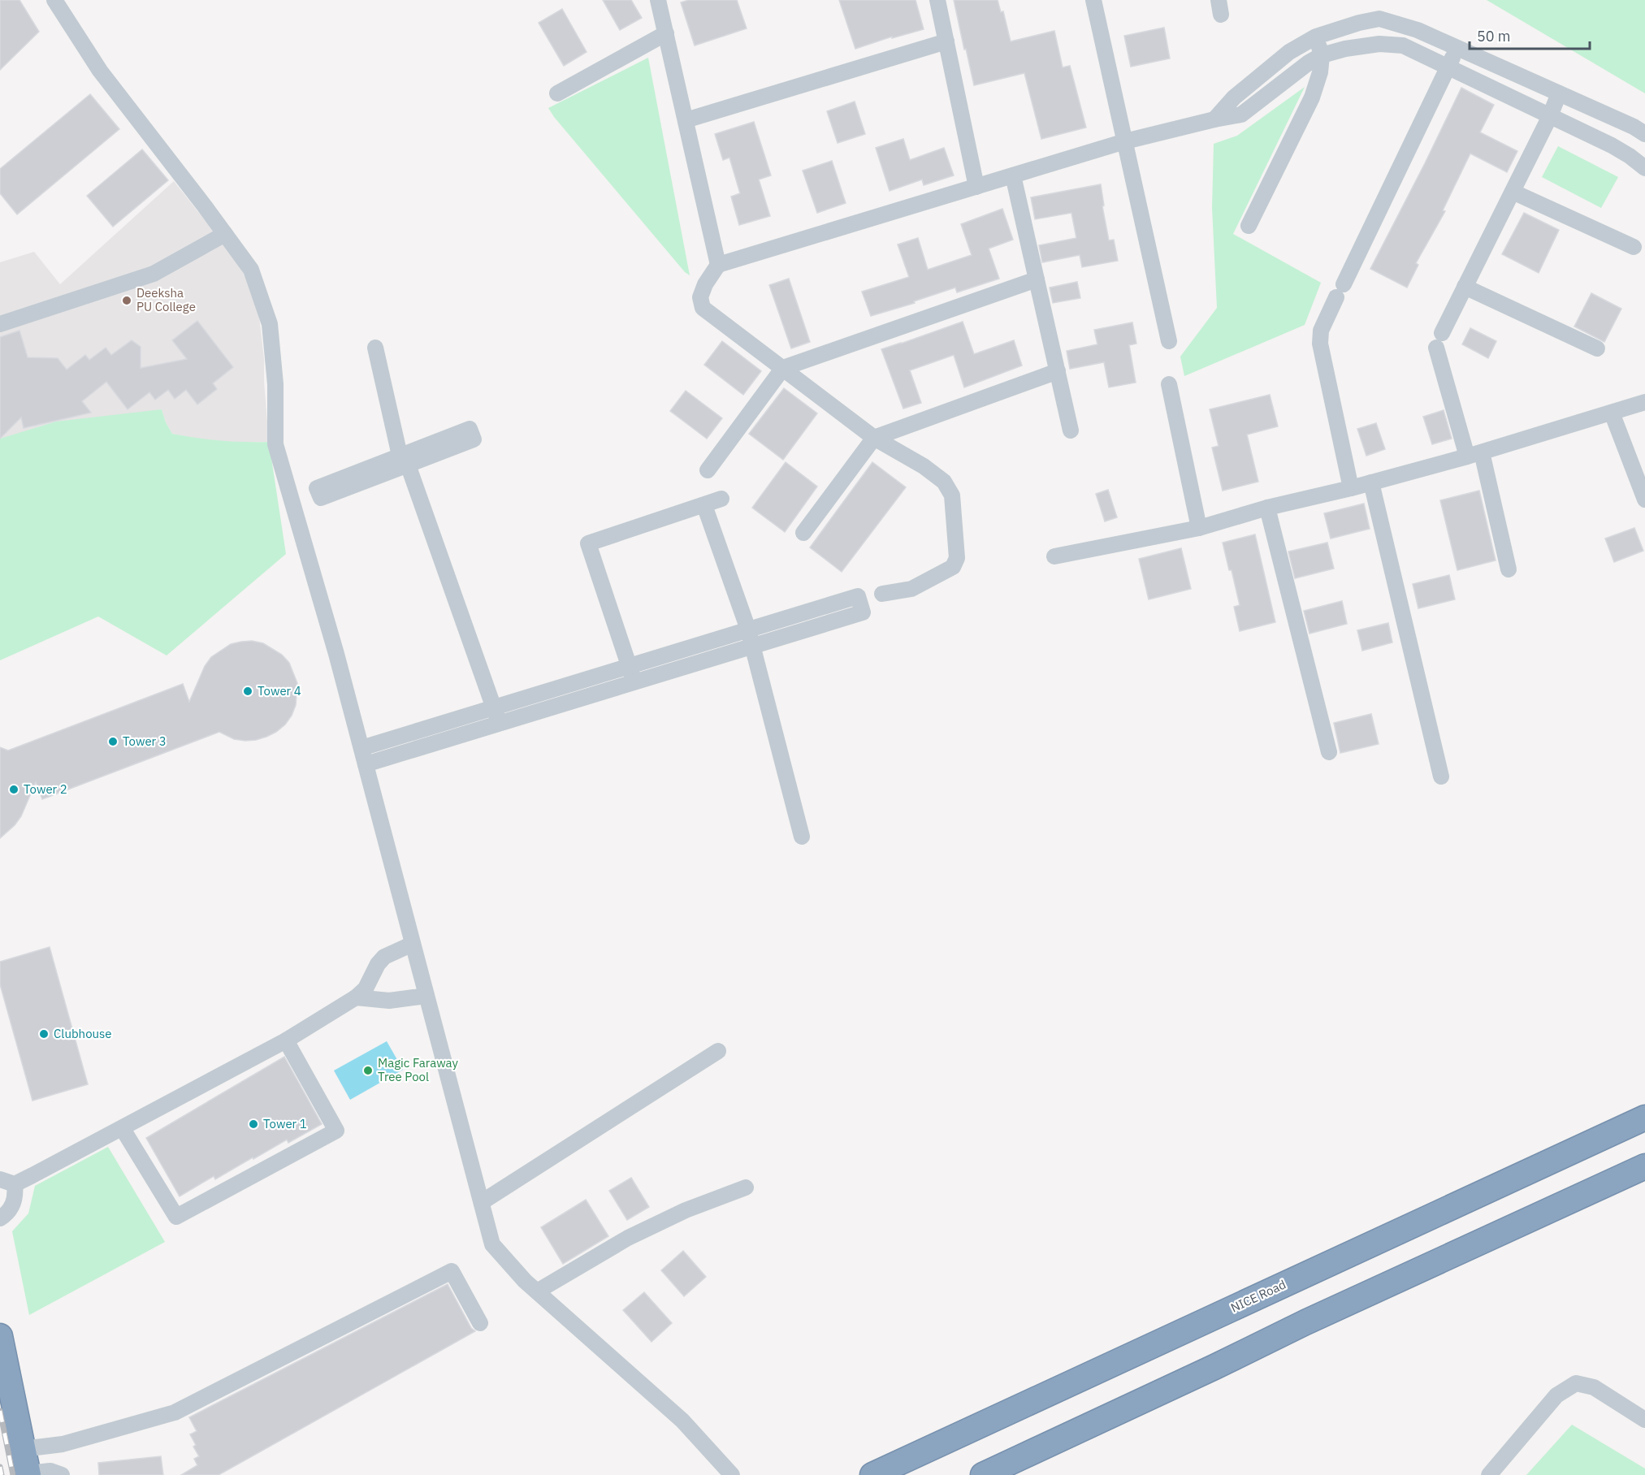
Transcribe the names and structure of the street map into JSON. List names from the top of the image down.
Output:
{
  "streets": {
    "highway": ["NICE Road"]
  },
  "places": [
    "Deeksha PU College",
    "Tower 4",
    "Tower 3",
    "Tower 2",
    "Clubhouse",
    "Magic Faraway Tree Pool",
    "Tower 1"
  ],
  "scale_bar": "50 m"
}
